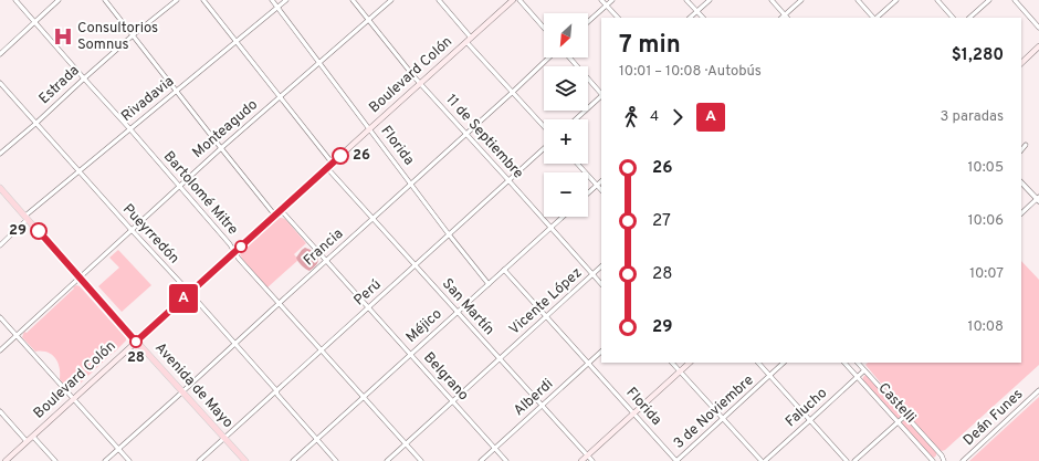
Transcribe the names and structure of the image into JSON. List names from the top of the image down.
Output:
{
  "streets": {
    "main road": ["Boulevard Colón", "Avenida de Mayo"],
    "street": [
      "Estrada",
      "Rivadavia",
      "Monteagudo",
      "11 de Septiembre",
      "Florida",
      "Bartolomé Mitre",
      "Pueyrredón",
      "Francia",
      "Perú",
      "Vicente López",
      "San Martín",
      "Méjico",
      "Belgrano",
      "Alberdi",
      "Castelli",
      "Falucho",
      "3 de Noviembre",
      "Deán Funes"
    ]
  },
  "crossings": [
    ["Boulevard Colón", "11 de Septiembre"],
    ["Boulevard Colón", "Florida"],
    ["Boulevard Colón", "Bartolomé Mitre"],
    ["Boulevard Colón", "Pueyrredón"],
    ["Boulevard Colón", "San Martín"],
    ["Boulevard Colón", "Belgrano"],
    ["Boulevard Colón", "Avenida de Mayo"],
    ["Estrada", "Bartolomé Mitre"],
    ["Estrada", "Pueyrredón"],
    ["Rivadavia", "Florida"],
    ["Rivadavia", "Bartolomé Mitre"],
    ["Rivadavia", "Pueyrredón"],
    ["Rivadavia", "Avenida de Mayo"],
    ["Monteagudo", "11 de Septiembre"],
    ["Monteagudo", "Florida"],
    ["Monteagudo", "Bartolomé Mitre"],
    ["Monteagudo", "Pueyrredón"],
    ["Monteagudo", "Avenida de Mayo"],
    ["11 de Septiembre", "Francia"],
    ["11 de Septiembre", "Perú"],
    ["11 de Septiembre", "Vicente López"],
    ["11 de Septiembre", "Méjico"],
    ["Florida", "Francia"],
    ["Florida", "Perú"],
    ["Florida", "Vicente López"],
    ["Florida", "Méjico"],
    ["Florida", "Alberdi"],
    ["Florida", "3 de Noviembre"],
    ["Bartolomé Mitre", "Francia"],
    ["Bartolomé Mitre", "Perú"],
    ["Bartolomé Mitre", "Vicente López"],
    ["Bartolomé Mitre", "Méjico"],
    ["Pueyrredón", "Francia"],
    ["Pueyrredón", "Perú"],
    ["Pueyrredón", "Méjico"],
    ["Francia", "San Martín"],
    ["Francia", "Belgrano"],
    ["Francia", "Avenida de Mayo"],
    ["Perú", "San Martín"],
    ["Perú", "Belgrano"],
    ["Perú", "Avenida de Mayo"],
    ["Vicente López", "San Martín"],
    ["Vicente López", "Belgrano"],
    ["San Martín", "Méjico"],
    ["San Martín", "Alberdi"],
    ["Méjico", "Belgrano"],
    ["Belgrano", "Alberdi"],
    ["Castelli", "Falucho"]
  ],
  "places": {
    "hospital": ["Consultorios Somnus"],
    "other": ["26", "29", "28"]
  },
  "lines": ["bus line A"],
  "north": "bottom left",
  "page": {
    "on_map": "A",
    "map_buttons": ["+", "−"],
    "heading": ["7 min", "10:01 – 10:08 · Autobús", "$1,280"],
    "legs": ["4", "A", "3 paradas"],
    "list": [
      {
        "name": "26",
        "value": "10:05"
      },
      {
        "name": "27",
        "value": "10:06"
      },
      {
        "name": "28",
        "value": "10:07"
      },
      {
        "name": "29",
        "value": "10:08"
      }
    ]
  }
}
